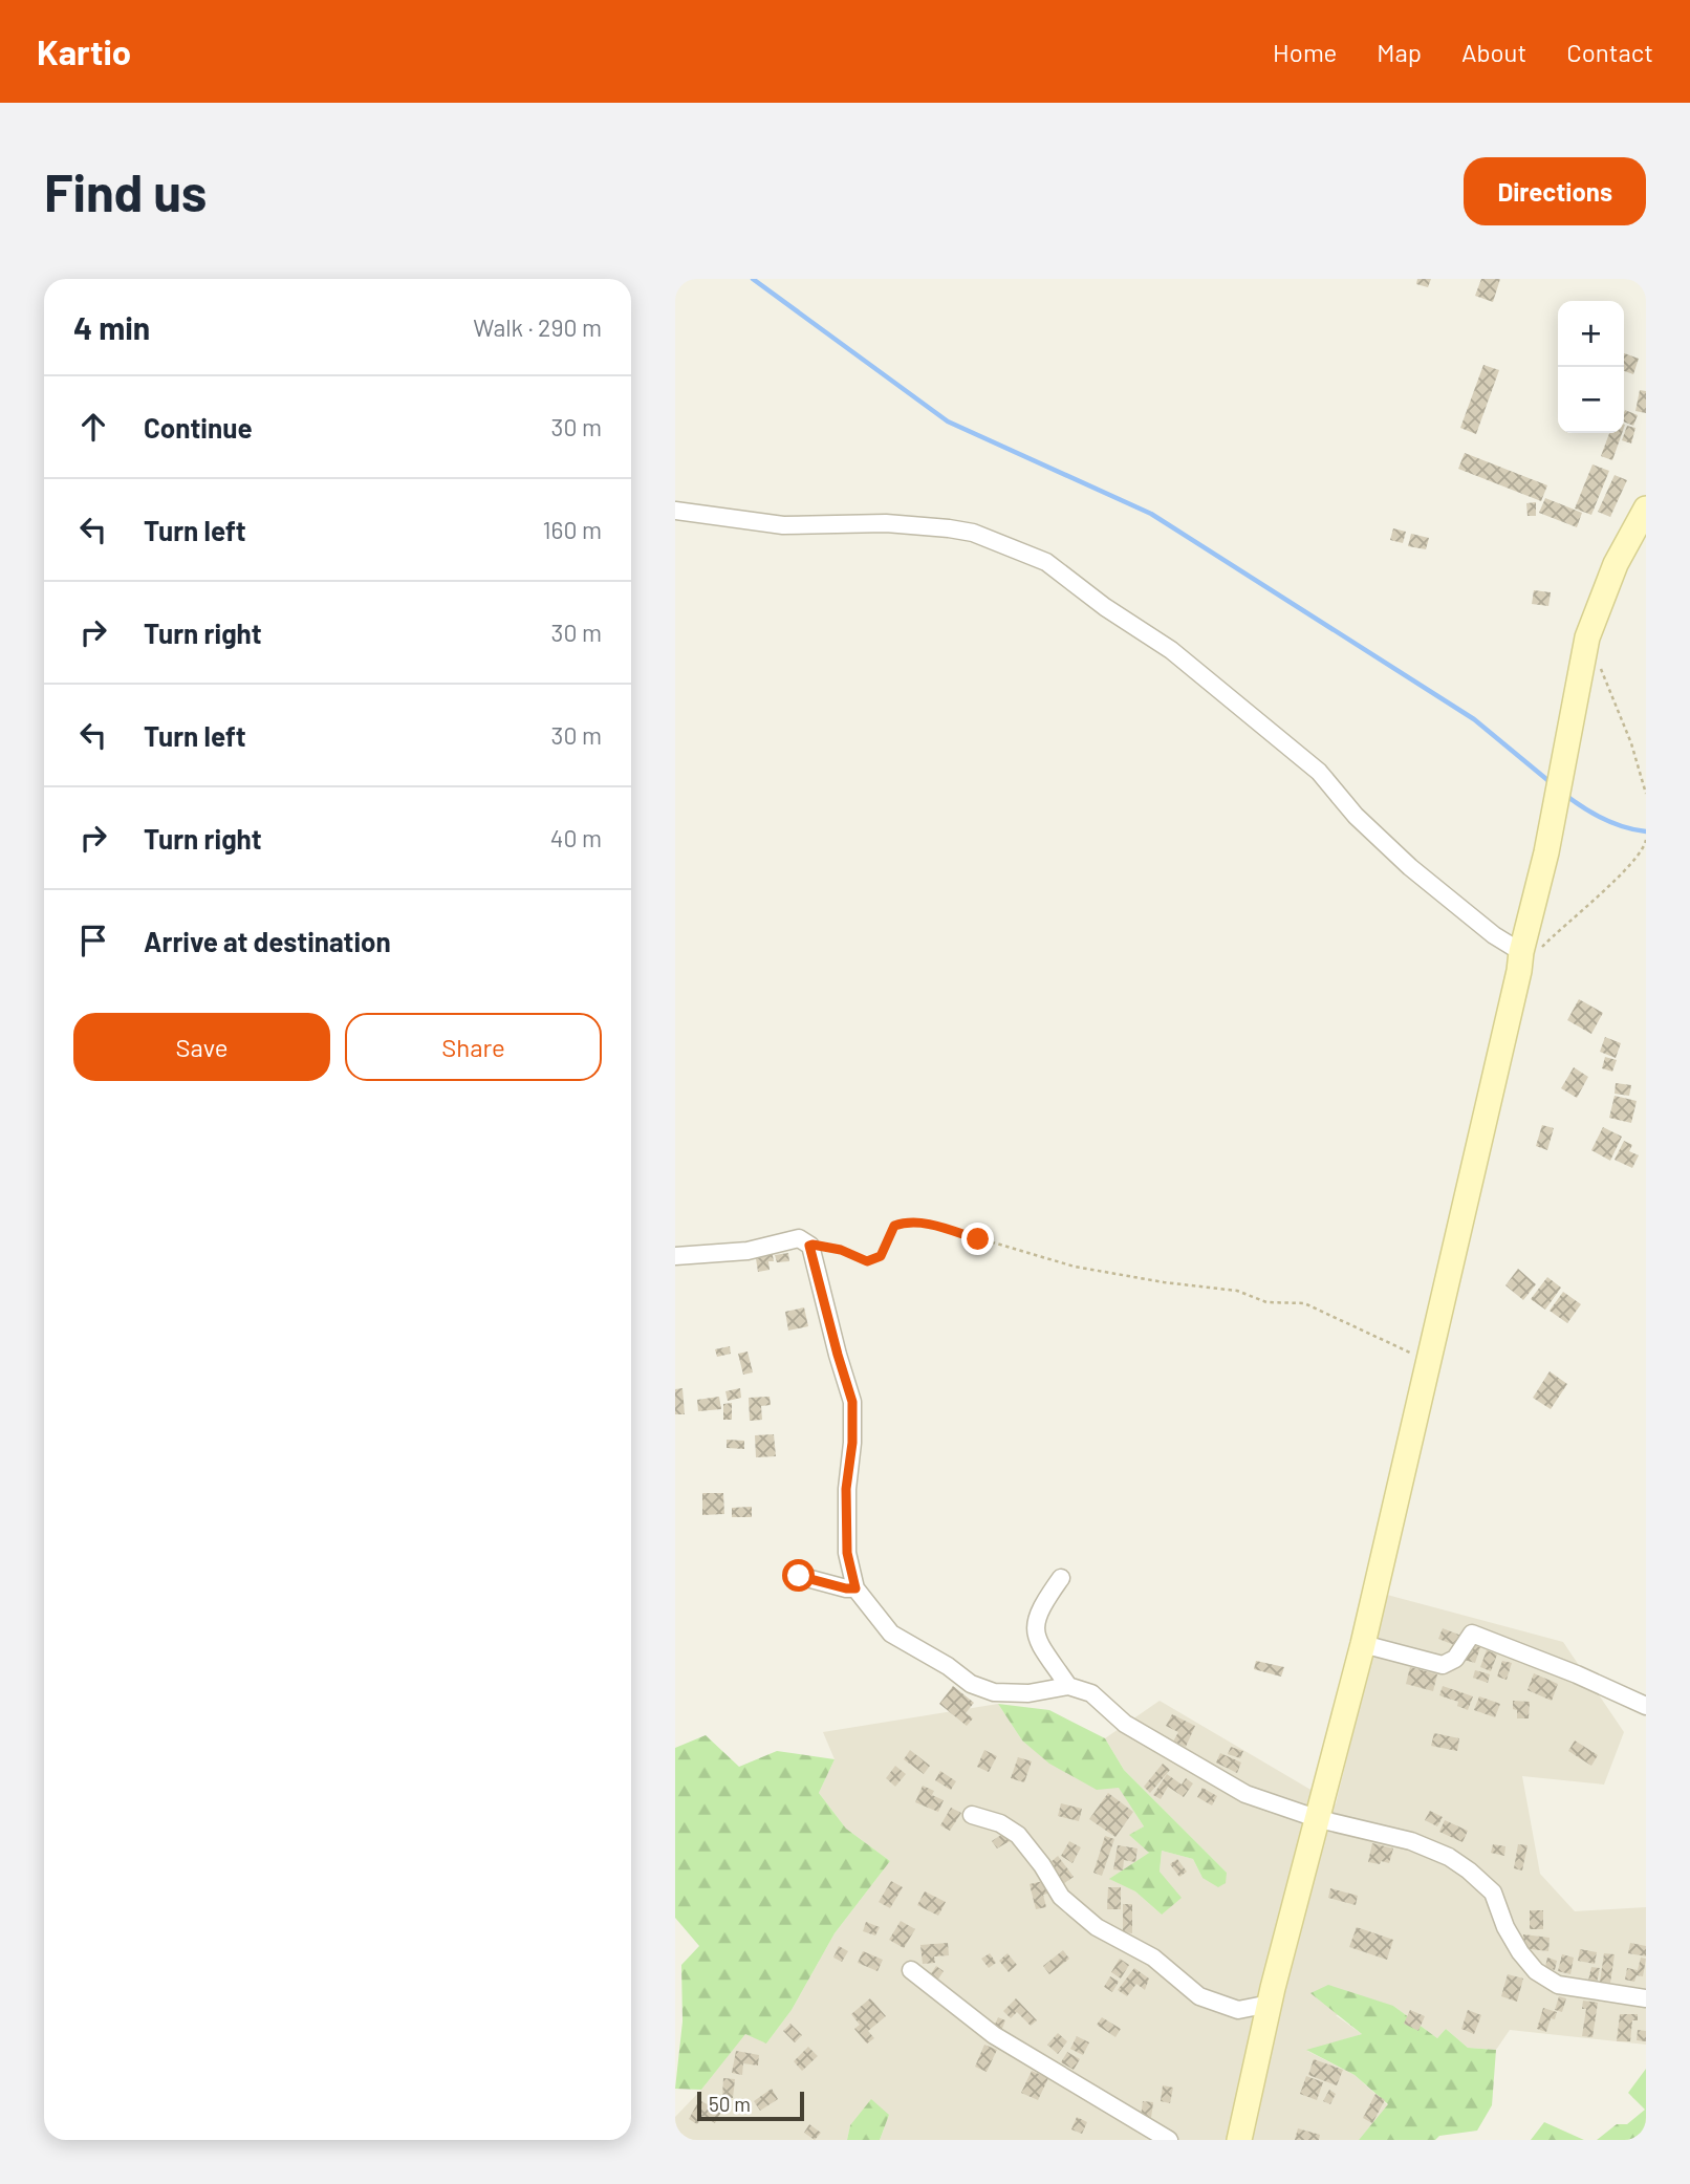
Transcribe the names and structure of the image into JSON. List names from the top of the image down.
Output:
{
  "scale_bar": "50 m",
  "page": {
    "header": "Kartio",
    "nav": [
      "Home",
      "Map",
      "About",
      "Contact"
    ],
    "buttons": [
      "Directions",
      ["Save", "Share"]
    ],
    "title": "Find us",
    "heading": ["4 min", "Walk · 290 m"],
    "map_buttons": ["+", "−"],
    "list": [
      ["Continue", "30 m"],
      ["Turn left", "160 m"],
      ["Turn right", "30 m"],
      ["Turn left", "30 m"],
      ["Turn right", "40 m"],
      "Arrive at destination"
    ],
    "scale": "50 m"
  }
}
